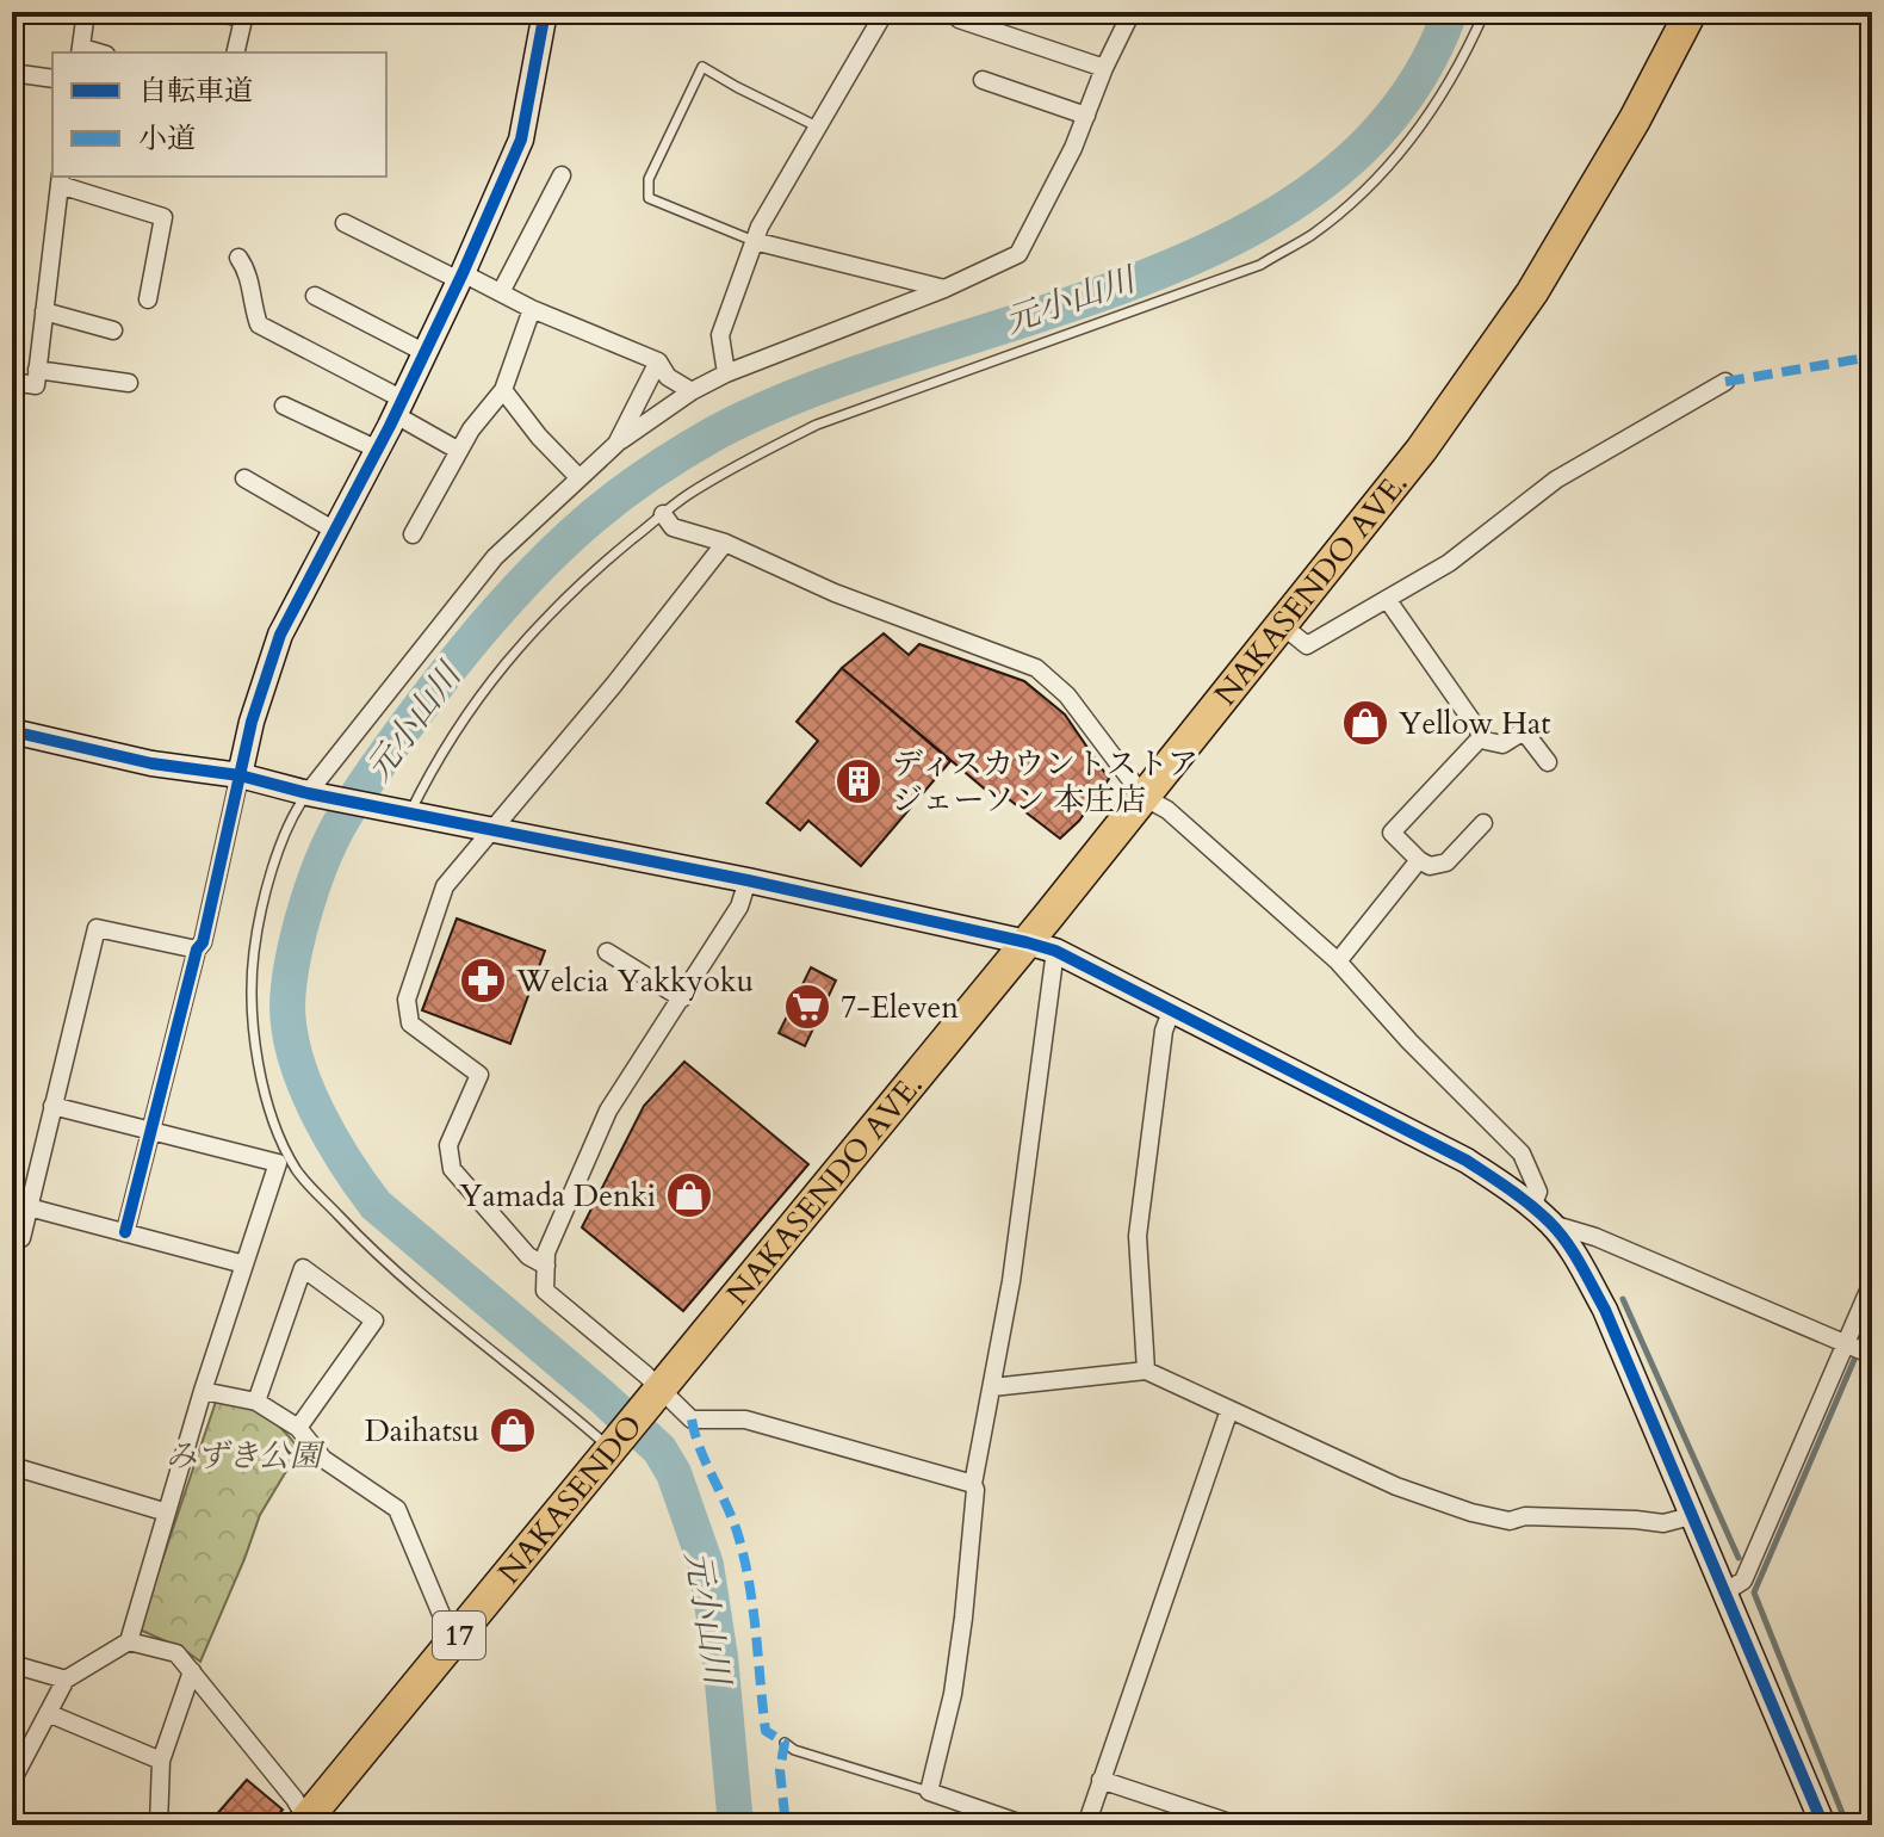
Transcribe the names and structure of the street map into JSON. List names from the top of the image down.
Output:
{
  "streets": {
    "highway": ["NAKASENDO AVE.", "NAKASENDO", "17"]
  },
  "crossings": [
    ["NAKASENDO AVE.", "NAKASENDO"]
  ],
  "water": ["元小山川"],
  "parks": ["みずき公園"],
  "places": {
    "shop": ["Yellow Hat", "Yamada Denki", "Daihatsu"],
    "building": ["ディスカウントストア ジェーソン 本庄店"],
    "pharmacy": ["Welcia Yakkyoku"],
    "supermarket": ["7-Eleven"]
  },
  "legend": ["自転車道", "小道"]
}
